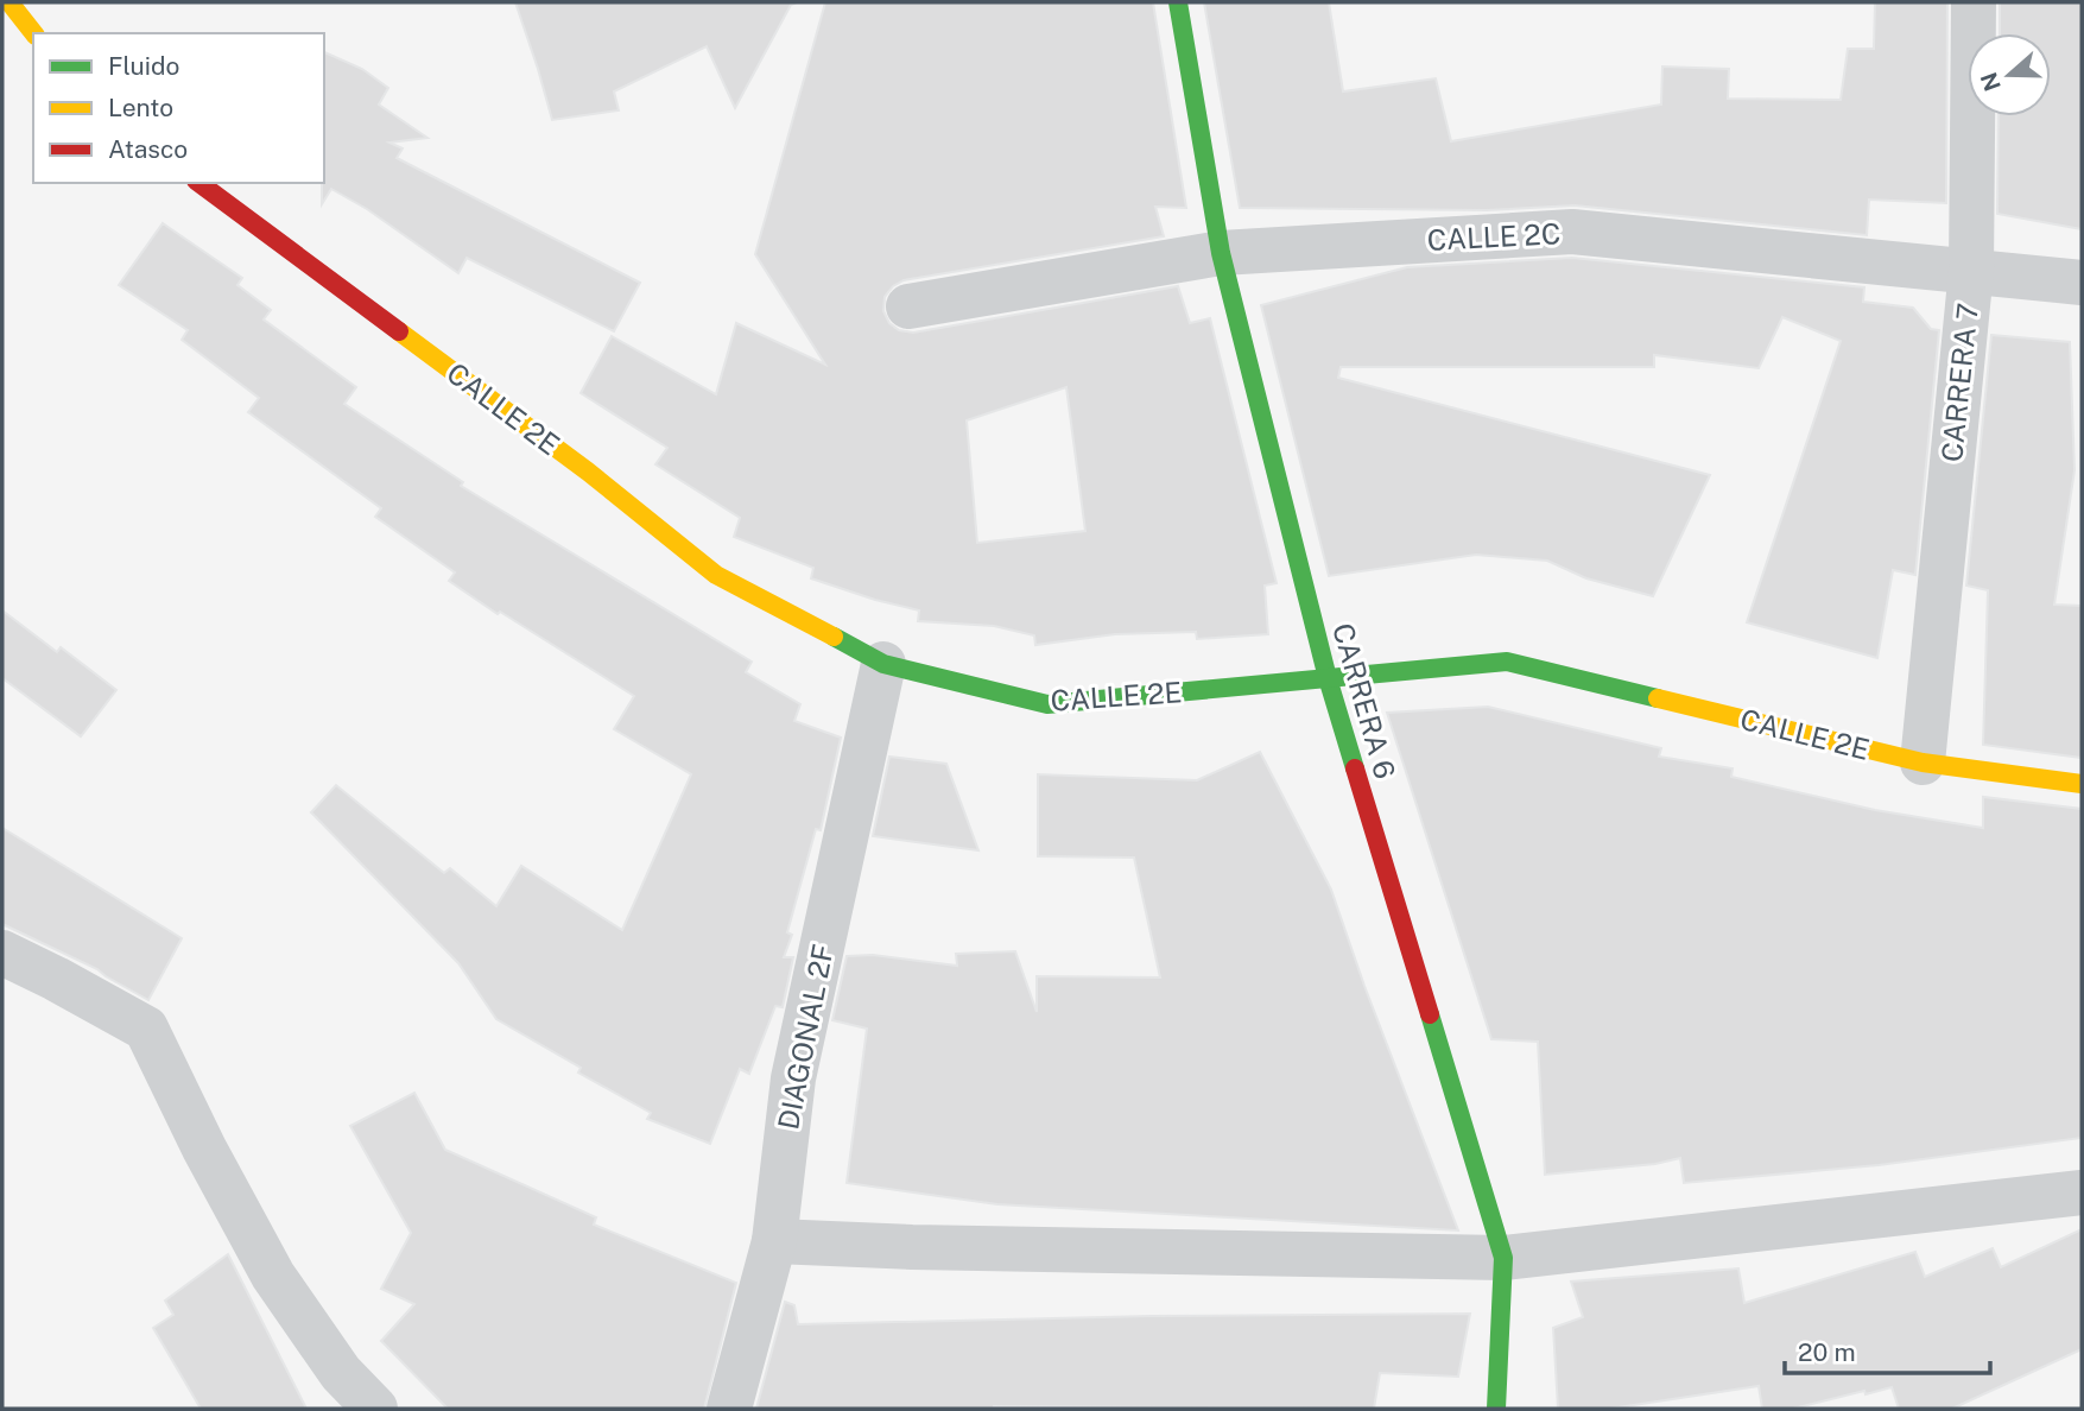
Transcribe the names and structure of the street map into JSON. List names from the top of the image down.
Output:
{
  "streets": {
    "street": [
      "CALLE 2C",
      "CARRERA 7",
      "CALLE 2E",
      "CARRERA 6",
      "DIAGONAL 2F"
    ]
  },
  "crossings": [
    ["CALLE 2C", "CARRERA 7"],
    ["CALLE 2C", "CARRERA 6"],
    ["CARRERA 7", "CALLE 2E"],
    ["CALLE 2E", "CARRERA 6"],
    ["CALLE 2E", "DIAGONAL 2F"]
  ],
  "legend": ["Fluido", "Lento", "Atasco"],
  "scale_bar": "20 m",
  "north": "left"
}
